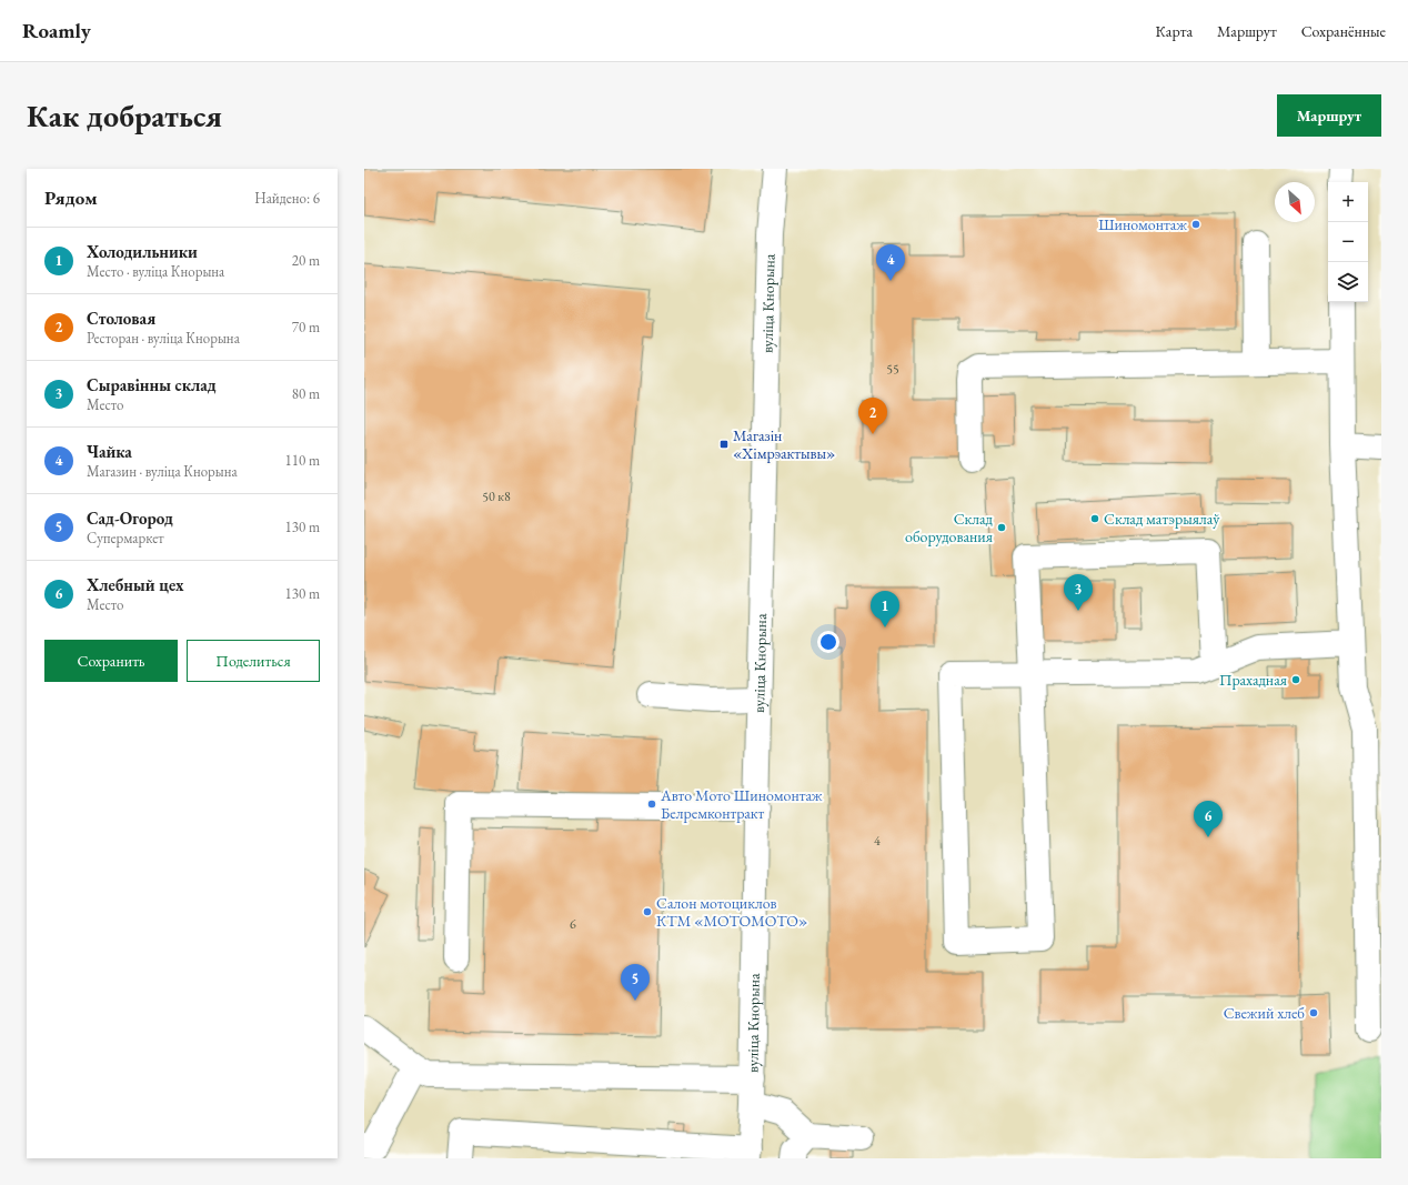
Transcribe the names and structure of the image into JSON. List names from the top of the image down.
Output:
{
  "streets": {
    "main road": ["вуліца Кнорына"]
  },
  "places": {
    "other": [
      "Шиномонтаж",
      "Склад матэрыялаў",
      "Склад оборудования",
      "Прахадная",
      "Авто Мото Шиномонтаж Белремконтракт",
      "Салон мотоциклов КТМ «МОТОМОТО»",
      "Свежий хлеб"
    ],
    "transit": ["Магазін «Хімрэактывы»"]
  },
  "house_numbers": [
    "55",
    "50 к8",
    "4",
    "6"
  ],
  "north": "bottom right",
  "page": {
    "header": "Roamly",
    "nav": ["Карта", "Маршрут", "Сохранённые"],
    "buttons": [
      "Маршрут",
      ["Сохранить", "Поделиться"]
    ],
    "title": "Как добраться",
    "heading": ["Рядом", "Найдено: 6"],
    "map_buttons": ["+", "−"],
    "list": [
      {
        "mark": "1",
        "name": "Холодильники",
        "note": "Место · вуліца Кнорына",
        "value": "20 m"
      },
      {
        "mark": "2",
        "name": "Столовая",
        "note": "Ресторан · вуліца Кнорына",
        "value": "70 m"
      },
      {
        "mark": "3",
        "name": "Сыравінны склад",
        "note": "Место",
        "value": "80 m"
      },
      {
        "mark": "4",
        "name": "Чайка",
        "note": "Магазин · вуліца Кнорына",
        "value": "110 m"
      },
      {
        "mark": "5",
        "name": "Сад-Огород",
        "note": "Супермаркет",
        "value": "130 m"
      },
      {
        "mark": "6",
        "name": "Хлебный цех",
        "note": "Место",
        "value": "130 m"
      }
    ],
    "pins": [
      "4",
      "2",
      "3",
      "1",
      "6",
      "5"
    ]
  }
}
